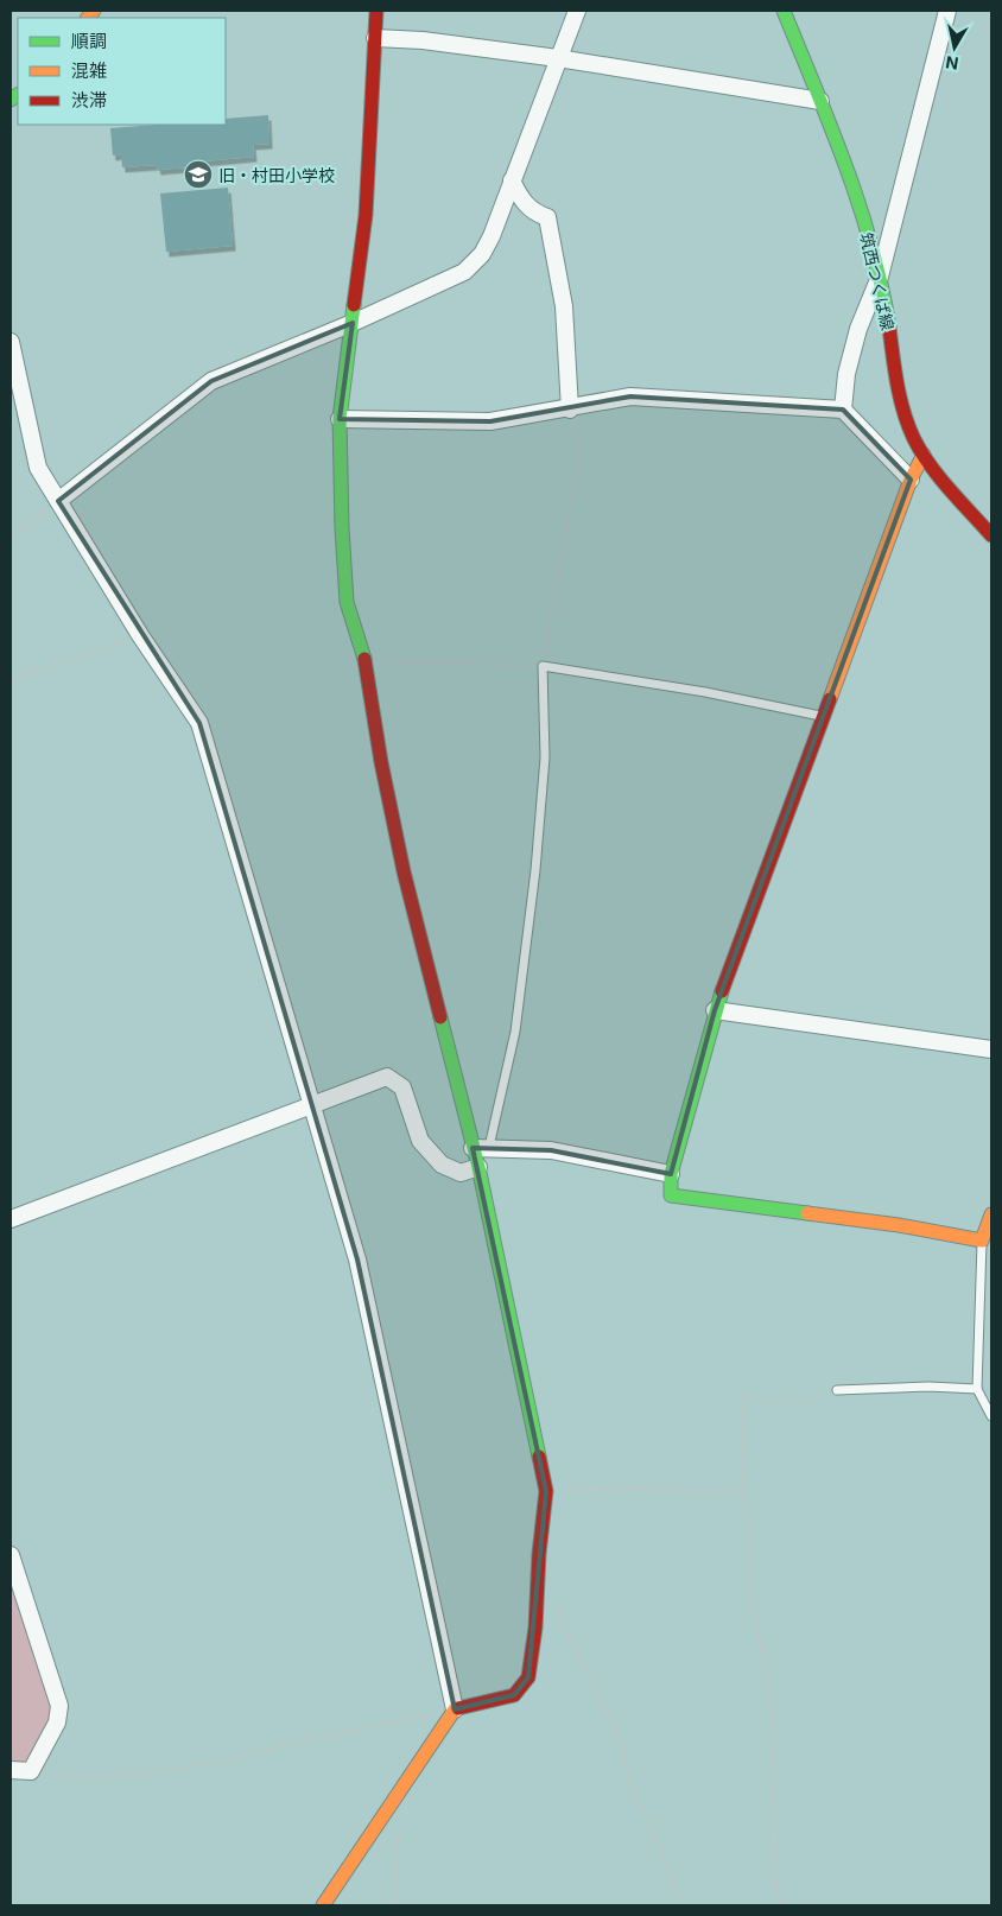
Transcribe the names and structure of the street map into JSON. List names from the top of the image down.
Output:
{
  "streets": {
    "street": ["筑西つくば線"]
  },
  "places": {
    "school or university": ["旧・村田小学校"]
  },
  "legend": ["順調", "混雑", "渋滞"],
  "north": "bottom"
}
